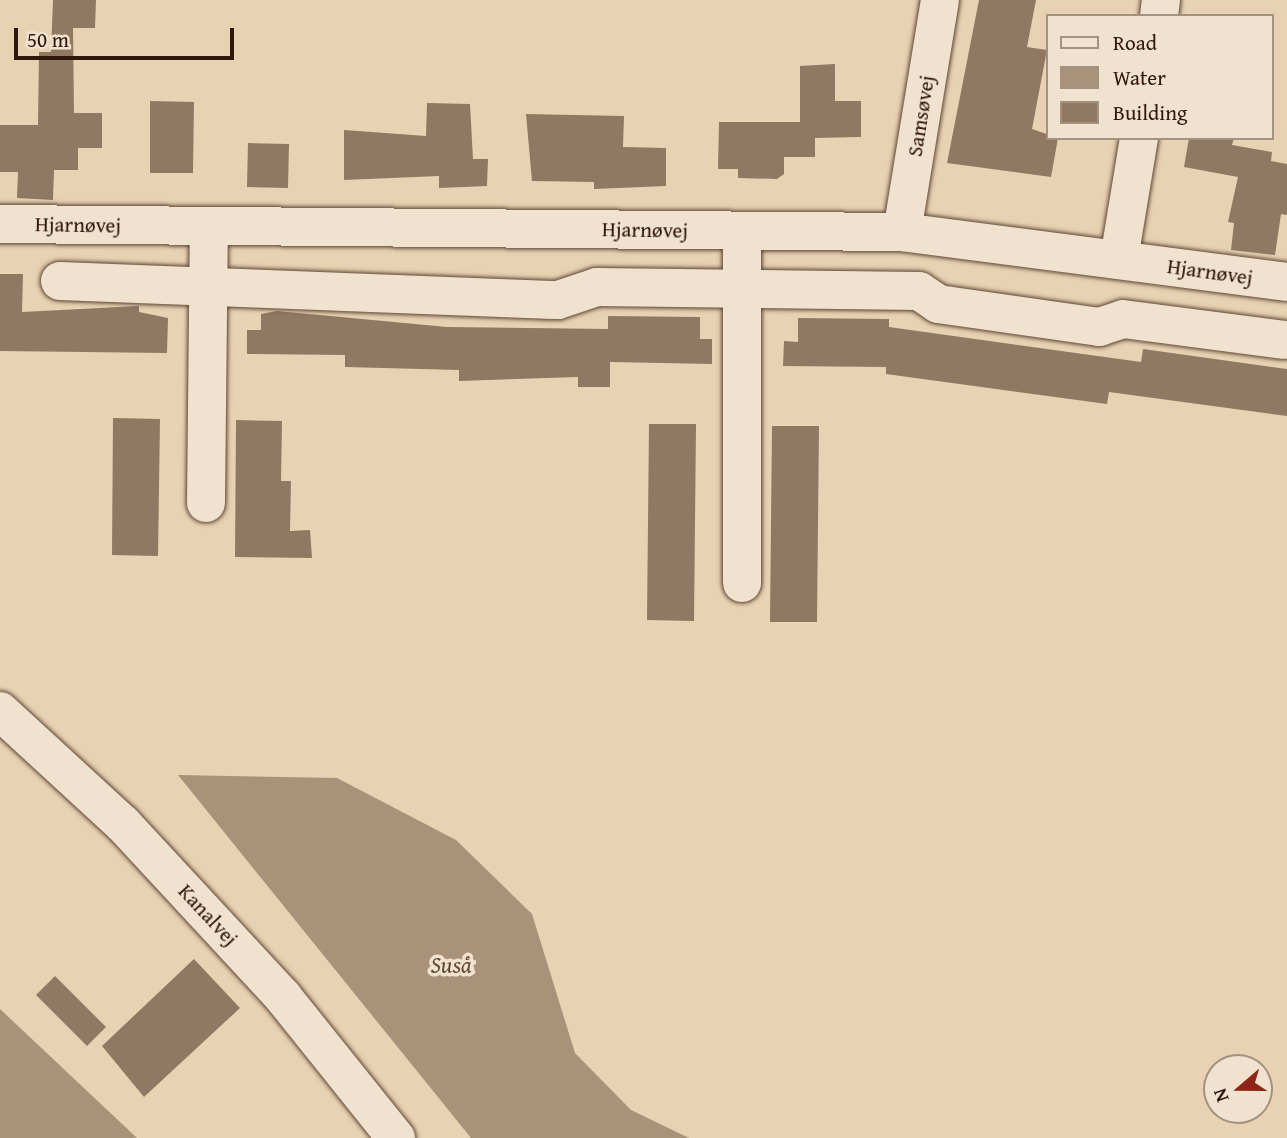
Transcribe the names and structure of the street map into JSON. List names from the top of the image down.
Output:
{
  "streets": {
    "street": ["Samsøvej", "Hjarnøvej", "Kanalvej"]
  },
  "crossings": [
    ["Samsøvej", "Hjarnøvej"]
  ],
  "water": ["Suså"],
  "legend": ["Road", "Water", "Building"],
  "scale_bar": "50 m",
  "north": "left"
}
